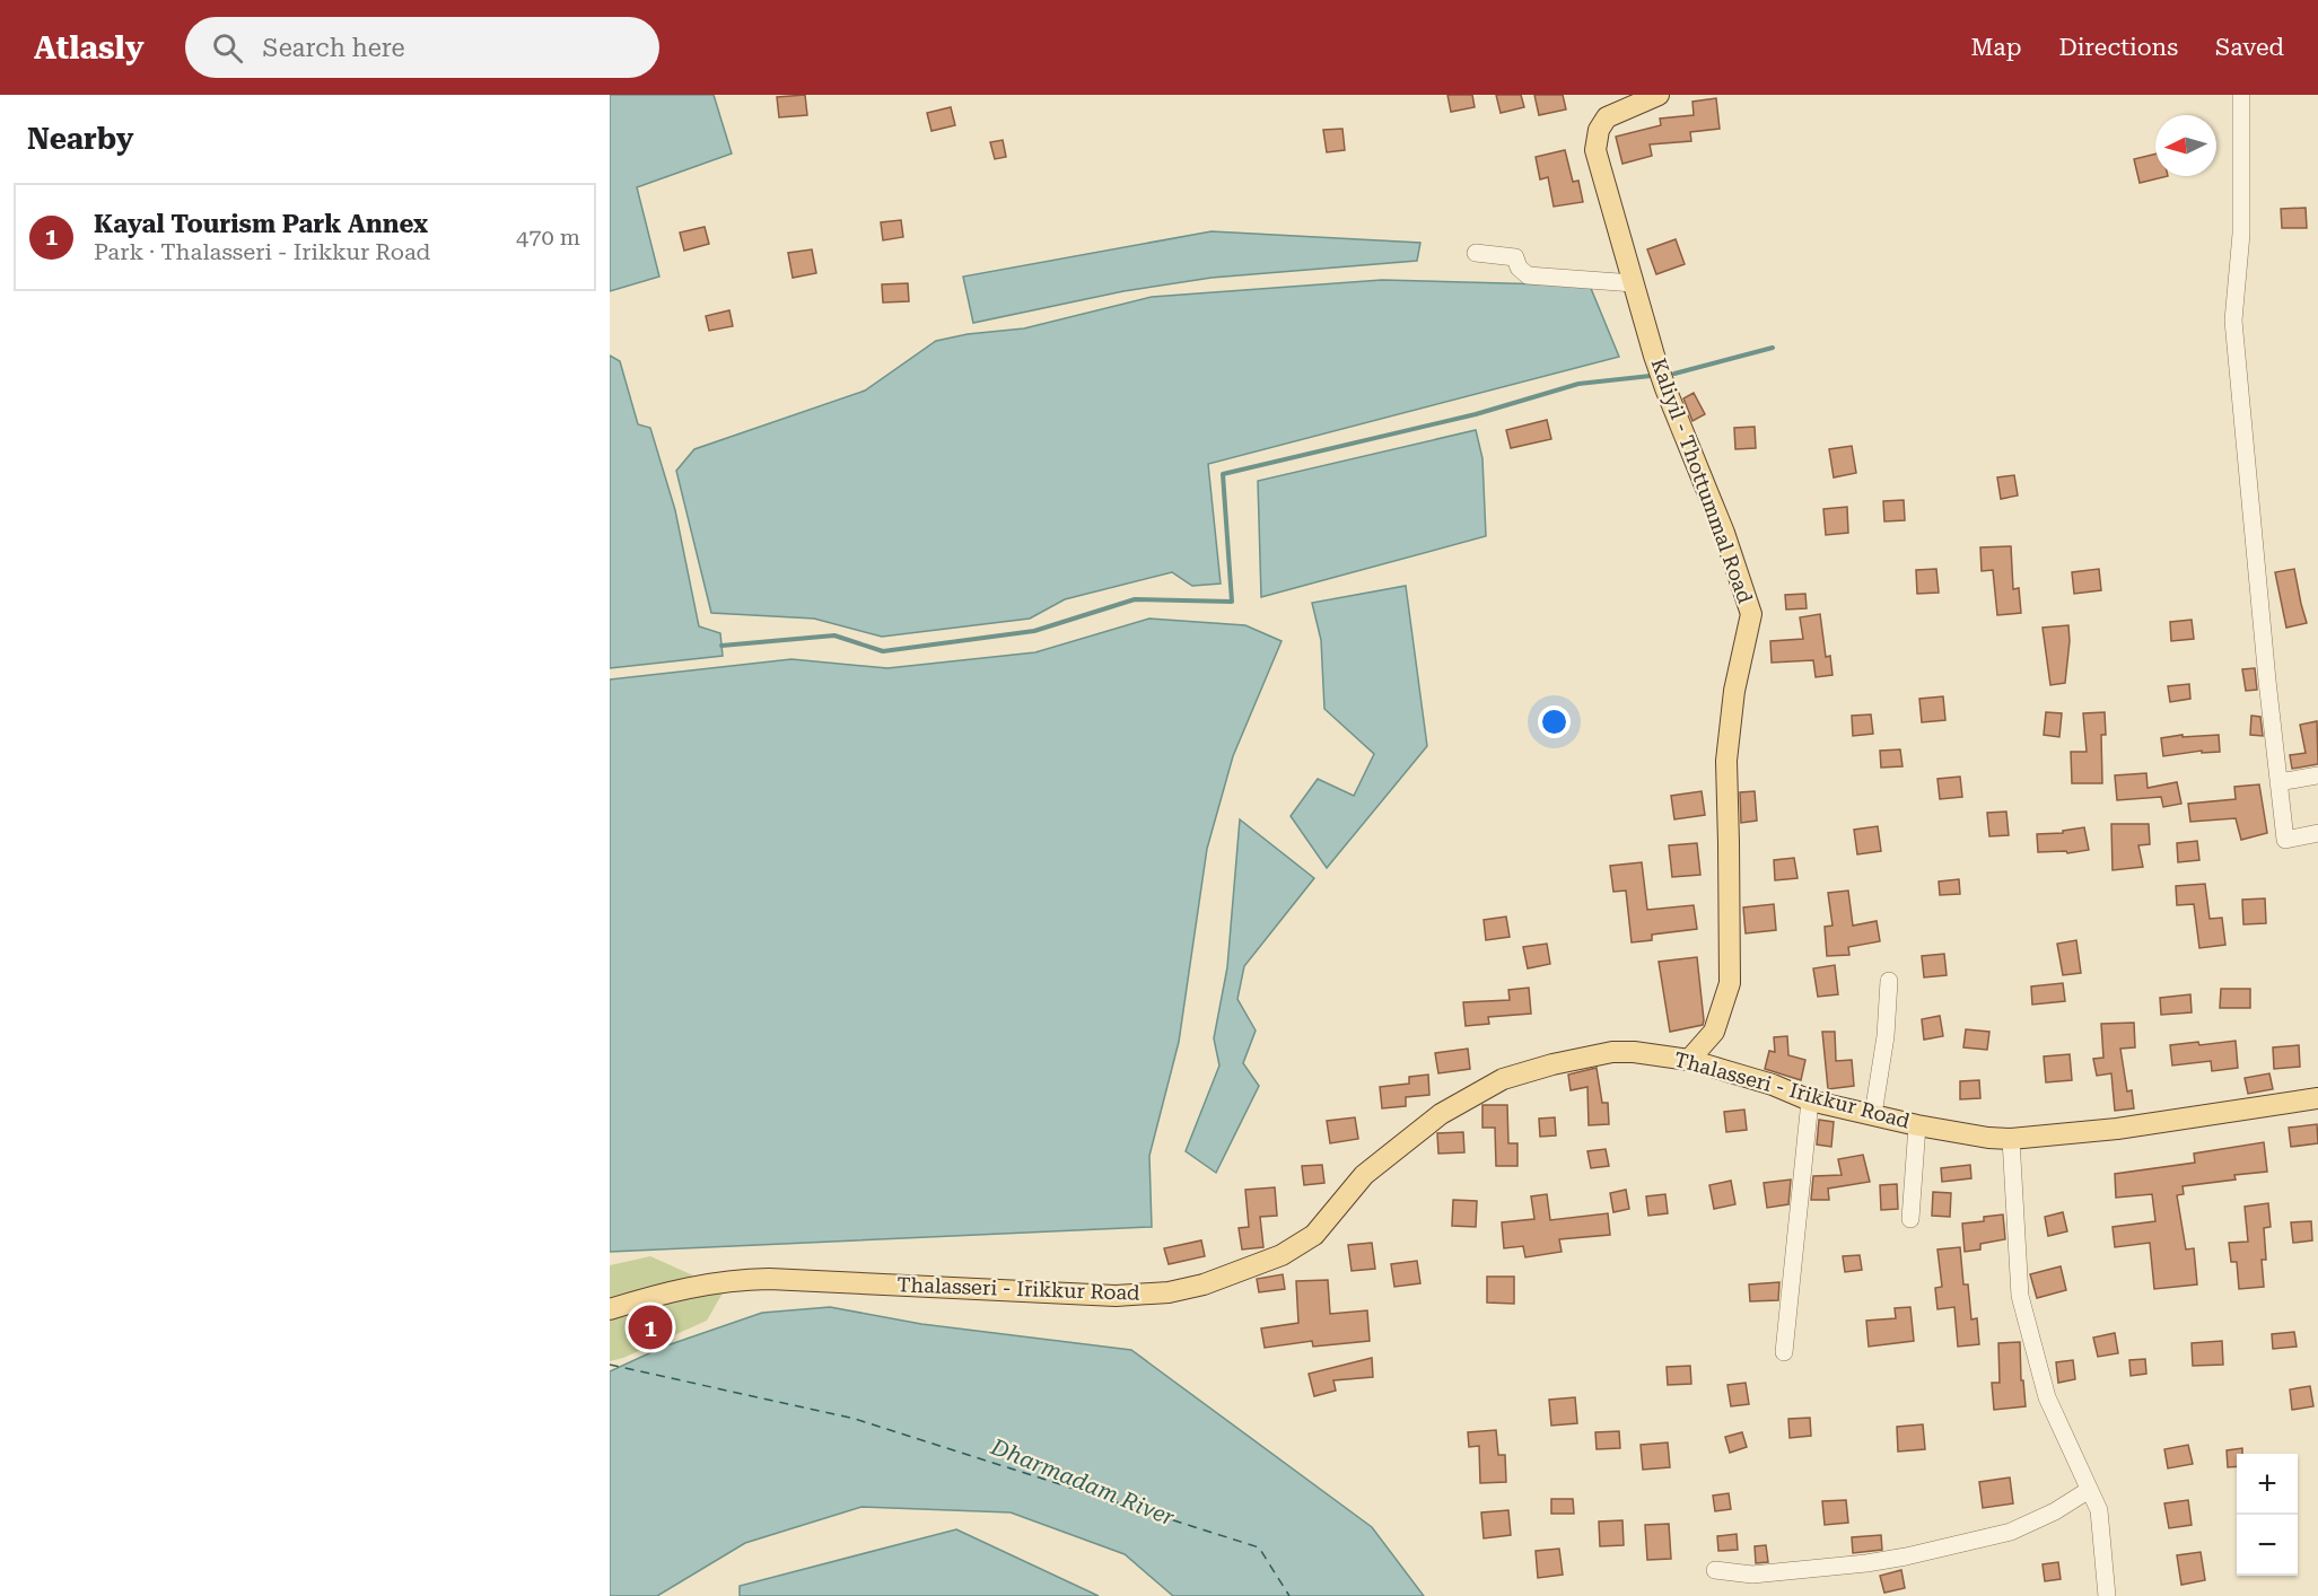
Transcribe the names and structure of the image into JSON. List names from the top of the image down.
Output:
{
  "streets": {
    "main road": ["Kaliyil - Thottummal Road", "Thalasseri - Irikkur Road"]
  },
  "crossings": [
    ["Kaliyil - Thottummal Road", "Thalasseri - Irikkur Road"]
  ],
  "water": ["Dharmadam River"],
  "north": "left",
  "page": {
    "header": "Atlasly",
    "search": "Search here",
    "nav": ["Map", "Directions", "Saved"],
    "heading": "Nearby",
    "list": [
      {
        "mark": "1",
        "name": "Kayal Tourism Park Annex",
        "note": "Park · Thalasseri - Irikkur Road",
        "value": "470 m"
      }
    ],
    "pins": "1",
    "map_buttons": ["+", "−"]
  }
}
